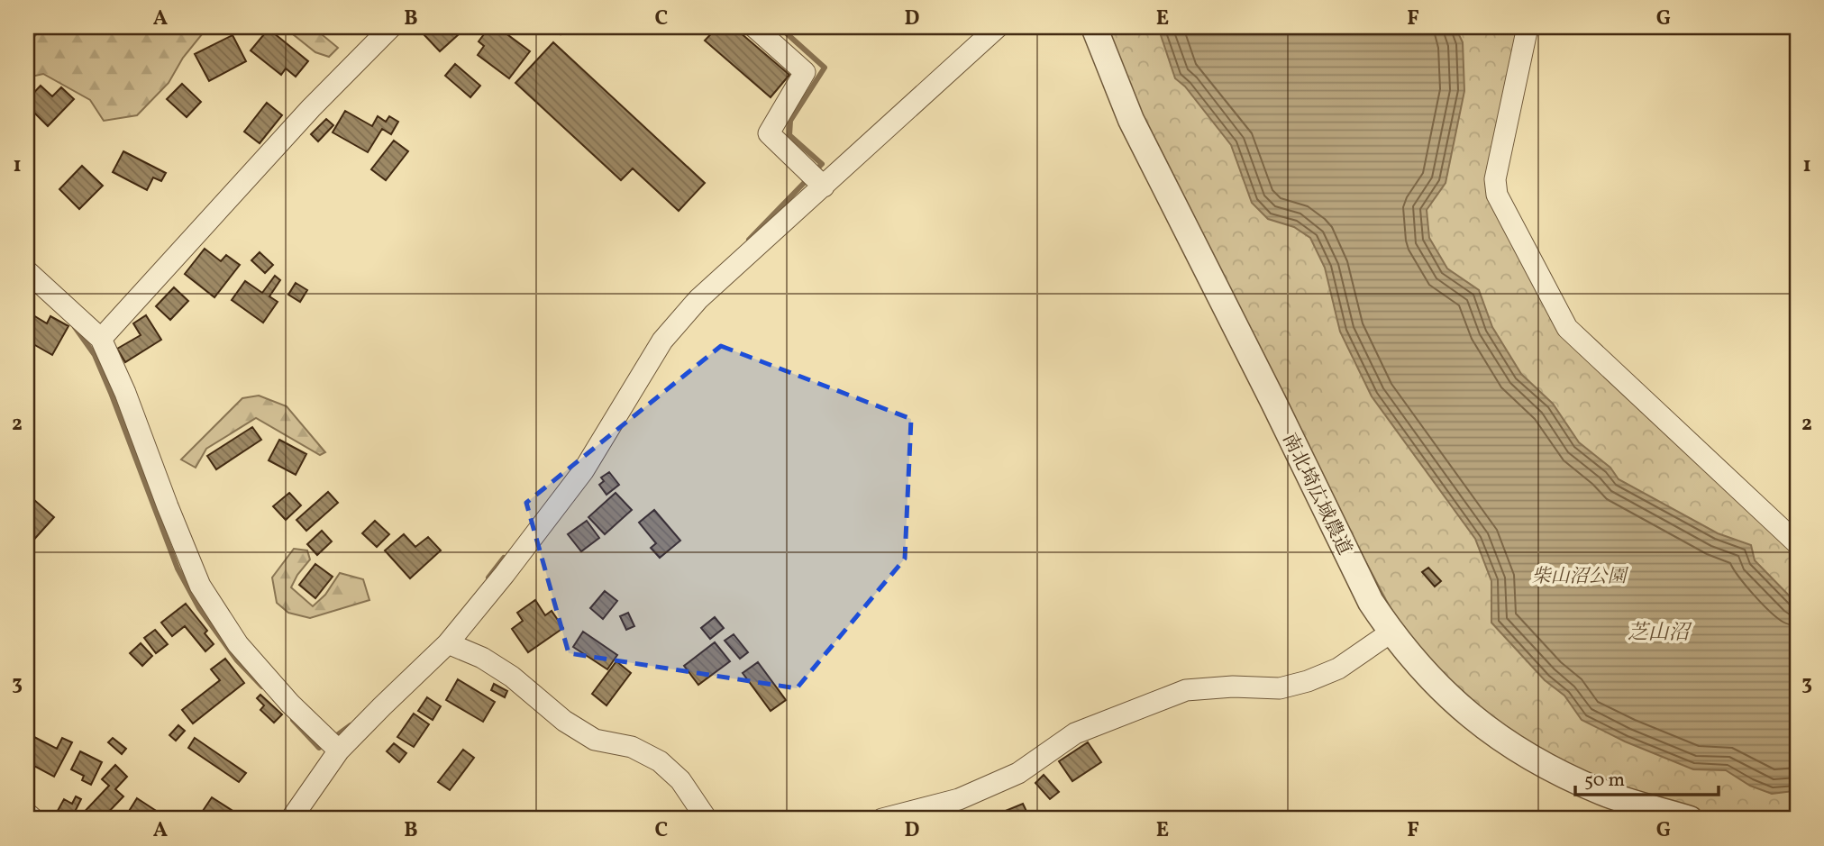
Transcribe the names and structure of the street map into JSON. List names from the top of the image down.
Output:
{
  "streets": {
    "street": ["南北埼広域農道"]
  },
  "water": ["芝山沼"],
  "parks": ["柴山沼公園"],
  "scale_bar": "50 m",
  "grid": {
    "columns": [
      "A",
      "B",
      "C",
      "D",
      "E",
      "F",
      "G"
    ],
    "rows": ["1", "2", "3"]
  }
}
